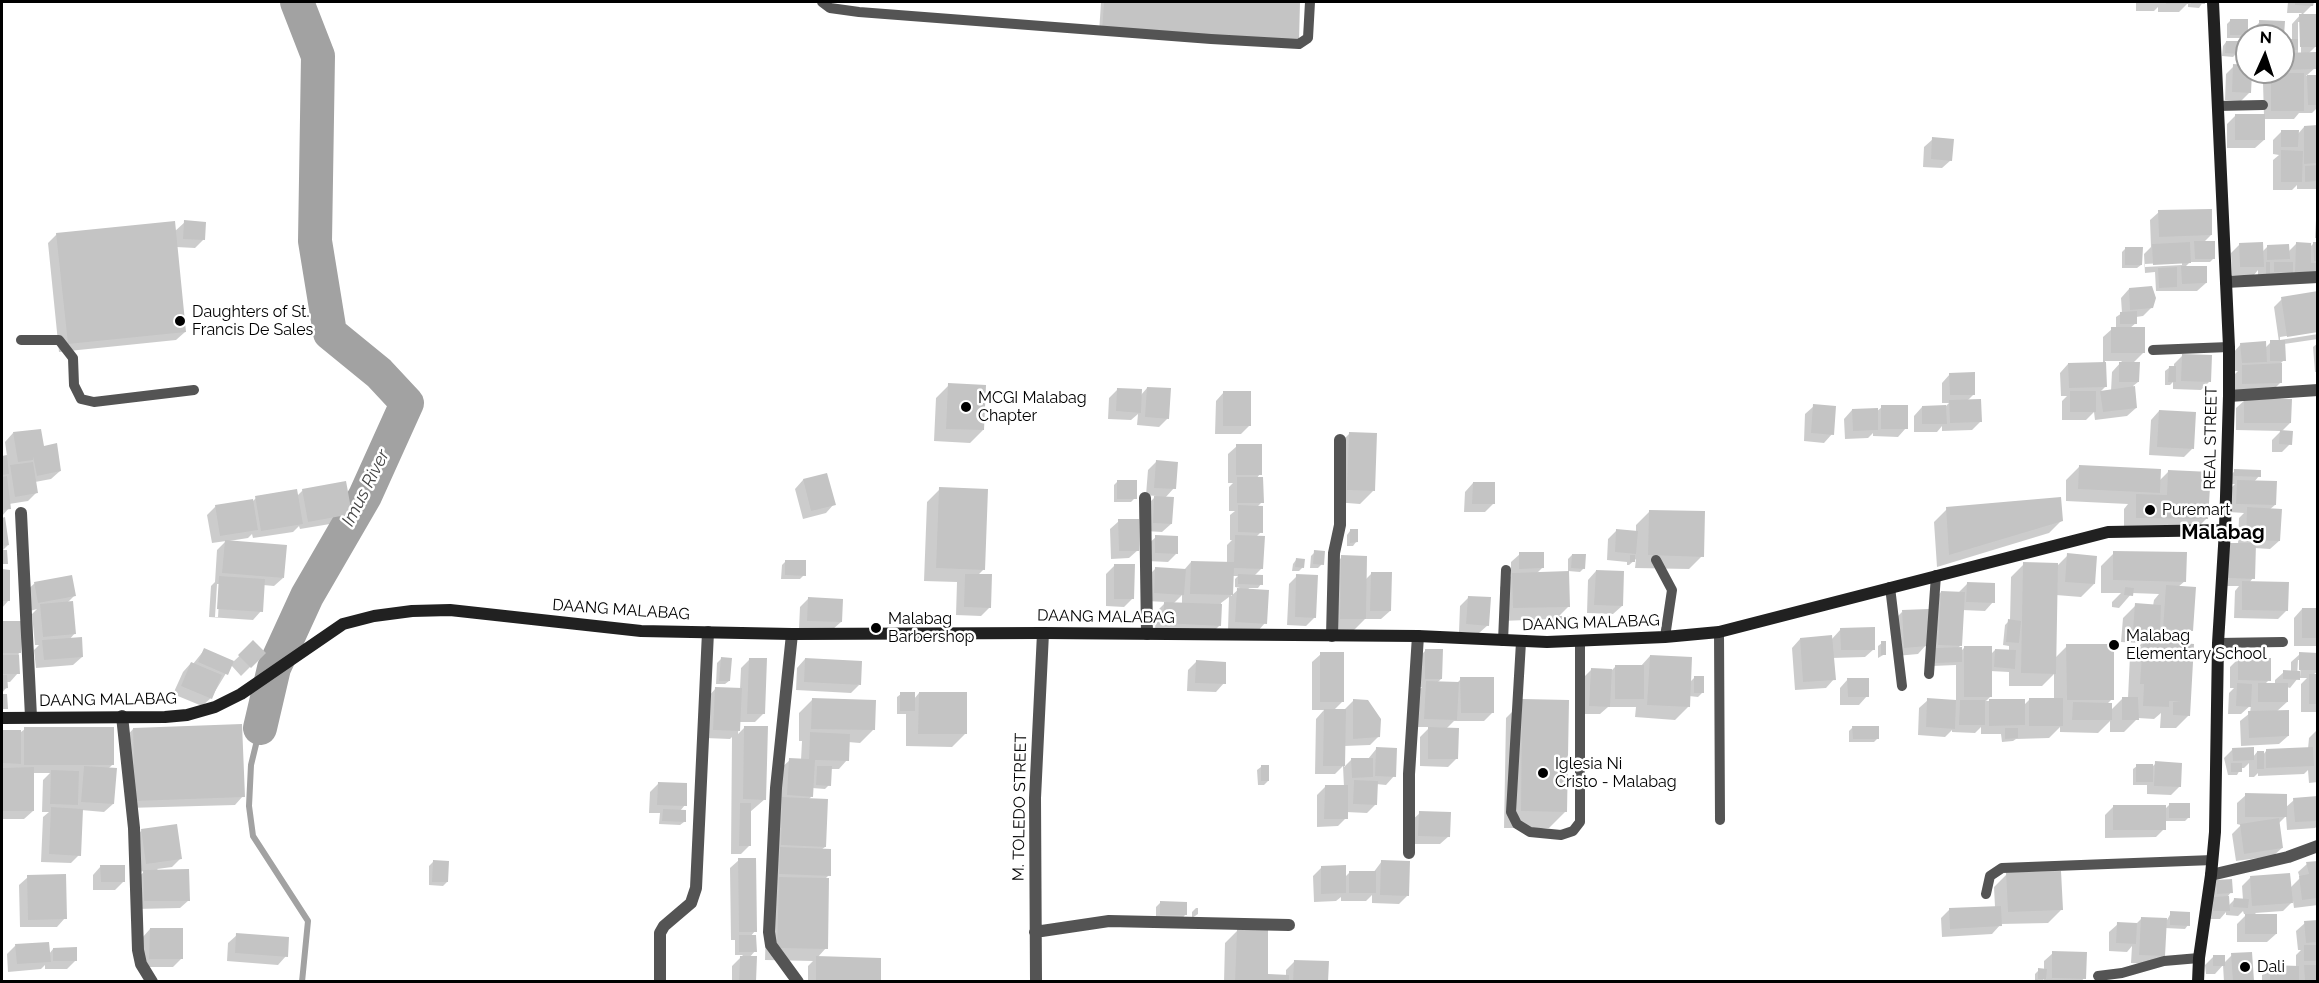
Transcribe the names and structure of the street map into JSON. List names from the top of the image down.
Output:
{
  "streets": {
    "street": ["REAL STREET", "DAANG MALABAG", "M. TOLEDO STREET"]
  },
  "crossings": [
    ["REAL STREET", "DAANG MALABAG"],
    ["DAANG MALABAG", "M. TOLEDO STREET"]
  ],
  "districts": ["Malabag"],
  "water": ["Imus River"],
  "places": [
    "Daughters of St. Francis De Sales",
    "MCGI Malabag Chapter",
    "Puremart",
    "Malabag Barbershop",
    "Malabag Elementary School",
    "Iglesia Ni Cristo - Malabag",
    "Dali"
  ],
  "north": "top"
}
